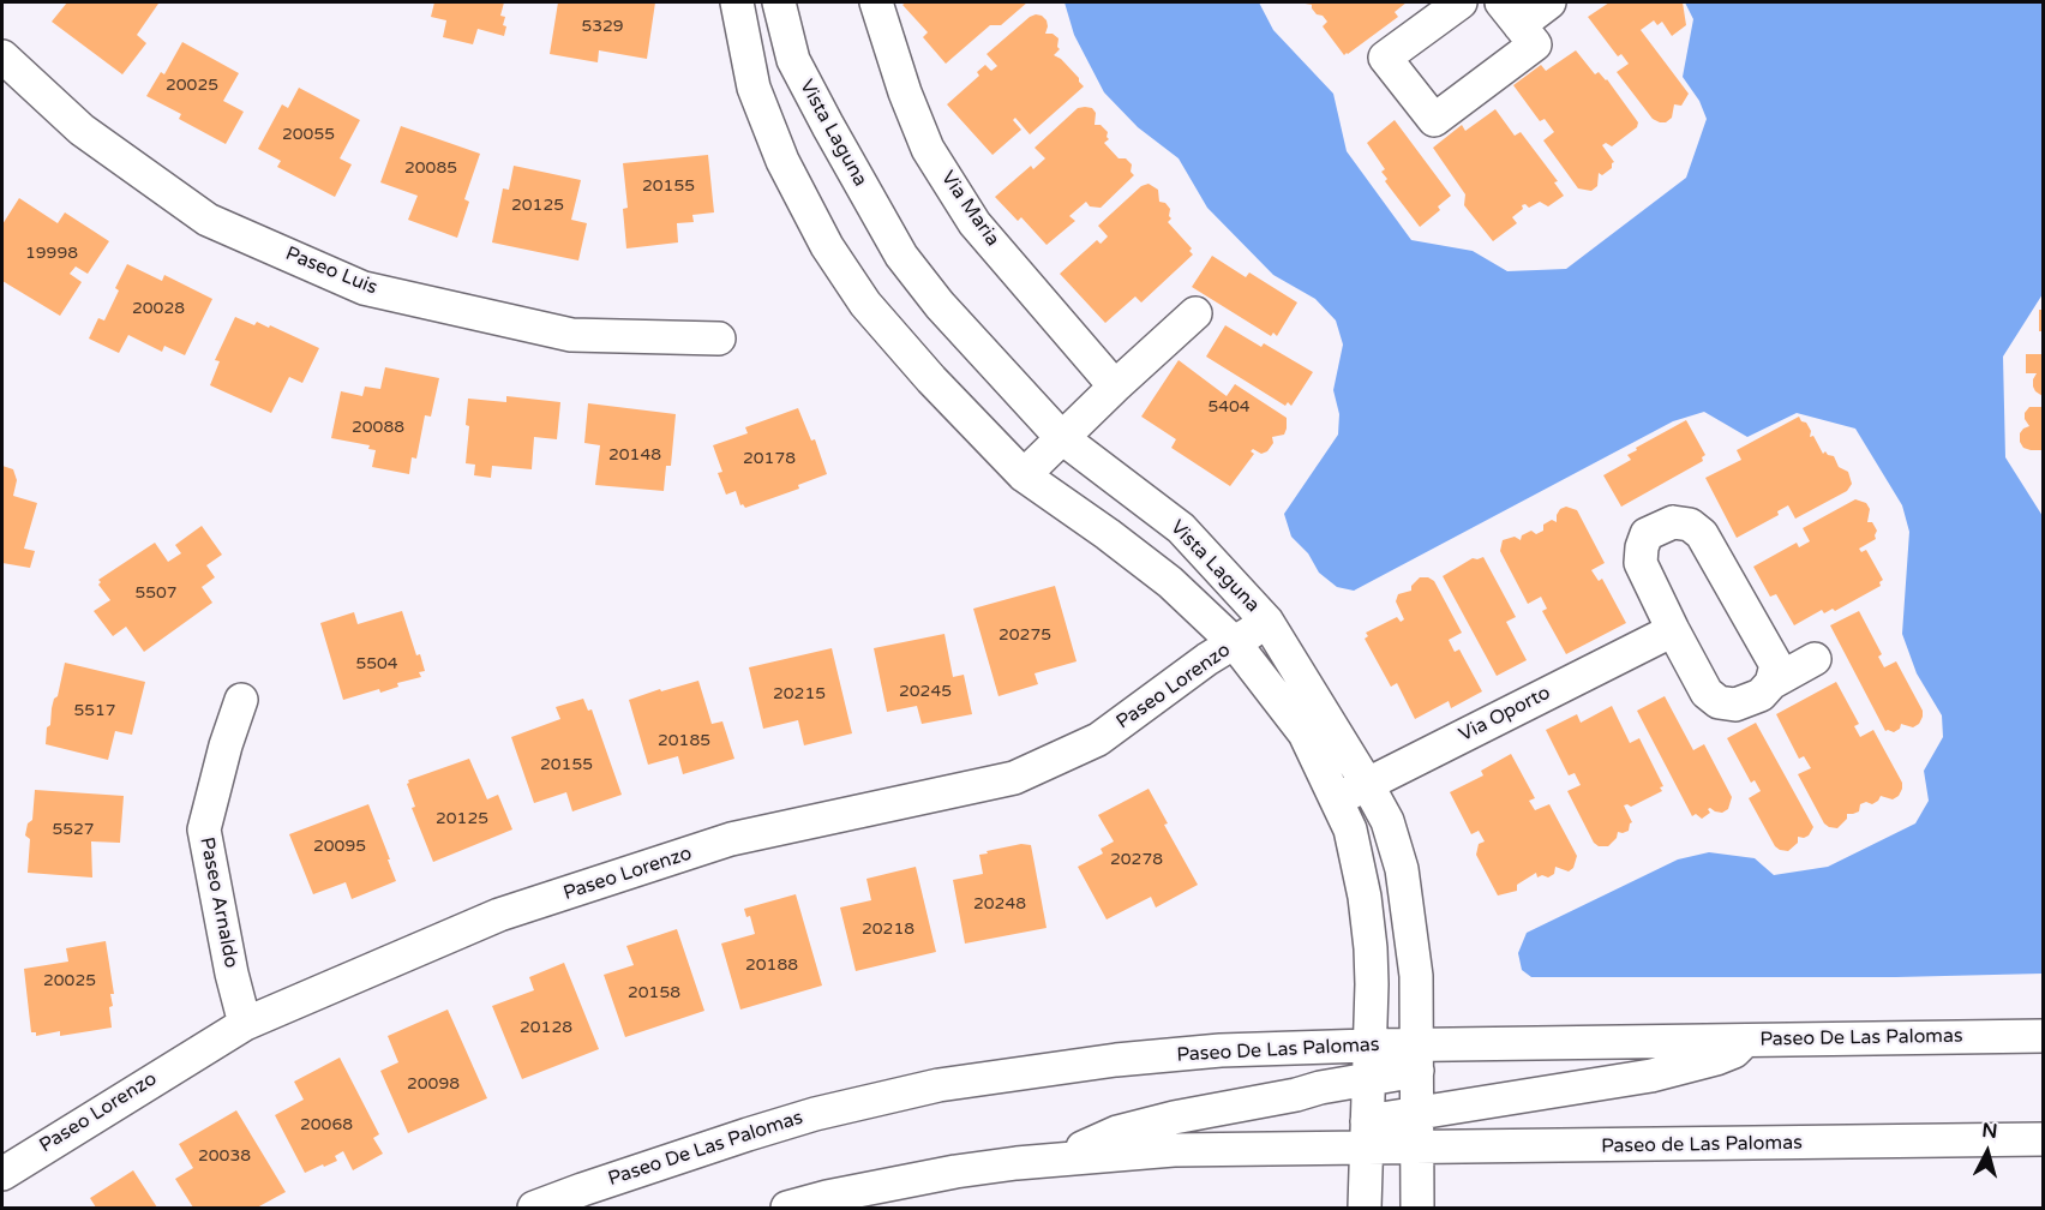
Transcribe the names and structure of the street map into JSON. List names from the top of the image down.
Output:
{
  "streets": {
    "street": [
      "Vista Laguna",
      "Via Maria",
      "Paseo Luis",
      "Paseo Lorenzo",
      "Via Oporto",
      "Paseo Arnaldo",
      "Paseo De Las Palomas",
      "Paseo de Las Palomas"
    ]
  },
  "crossings": [
    ["Vista Laguna", "Paseo Lorenzo"],
    ["Vista Laguna", "Via Oporto"],
    ["Vista Laguna", "Paseo De Las Palomas"],
    ["Vista Laguna", "Paseo de Las Palomas"],
    ["Paseo Lorenzo", "Paseo Arnaldo"],
    ["Paseo De Las Palomas", "Paseo de Las Palomas"]
  ],
  "house_numbers": [
    "5329",
    "20025",
    "20055",
    "20085",
    "20155",
    "20125",
    "19998",
    "20028",
    "5404",
    "20088",
    "20148",
    "20178",
    "5507",
    "20275",
    "5504",
    "20245",
    "20215",
    "5517",
    "20185",
    "20155",
    "20125",
    "5527",
    "20095",
    "20278",
    "20248",
    "20218",
    "20188",
    "20025",
    "20158",
    "20128",
    "20098",
    "20068",
    "20038"
  ],
  "north": "top"
}
